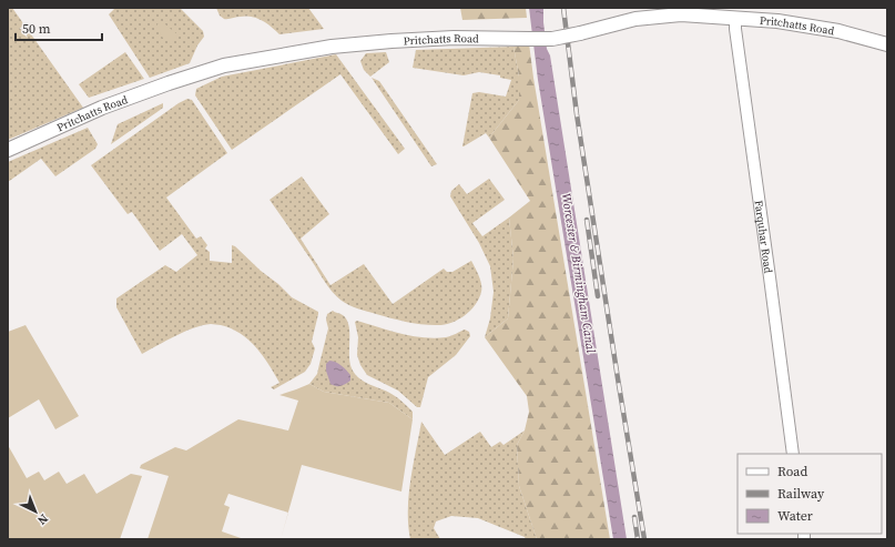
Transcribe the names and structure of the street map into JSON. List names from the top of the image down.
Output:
{
  "streets": {
    "street": ["Pritchatts Road", "Farquhar Road"]
  },
  "crossings": [
    ["Pritchatts Road", "Farquhar Road"]
  ],
  "water": ["Worcester & Birmingham Canal"],
  "legend": ["Road", "Railway", "Water"],
  "scale_bar": "50 m",
  "north": "bottom right"
}
